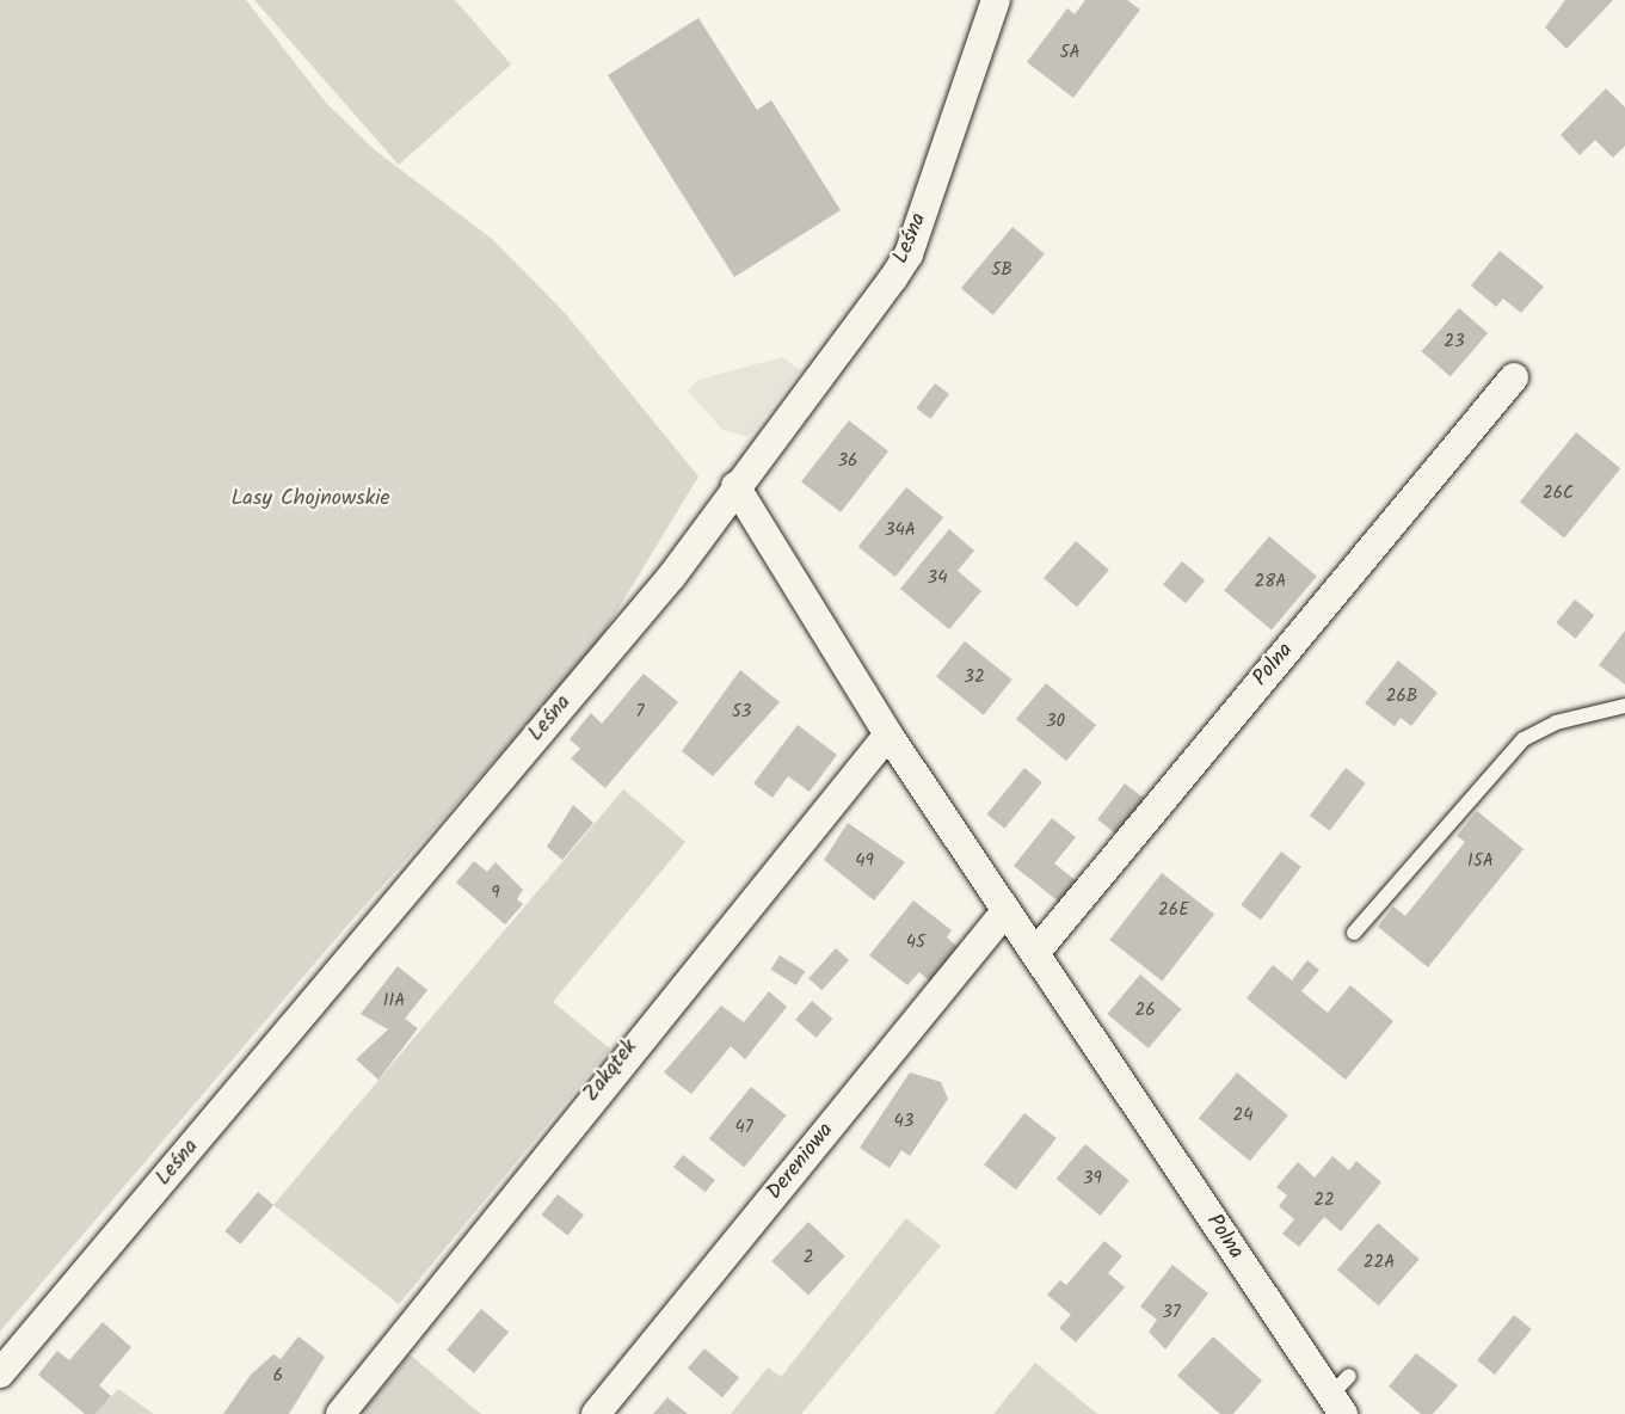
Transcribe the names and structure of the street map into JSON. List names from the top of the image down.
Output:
{
  "streets": {
    "street": [
      "Leśna",
      "Polna",
      "Zakątek",
      "Dereniowa"
    ]
  },
  "crossings": [
    ["Leśna", "Polna"],
    ["Polna", "Zakątek"],
    ["Polna", "Dereniowa"]
  ],
  "parks": ["Lasy Chojnowskie"],
  "house_numbers": [
    "5A",
    "5B",
    "23",
    "36",
    "26C",
    "34A",
    "34",
    "28A",
    "32",
    "26B",
    "7",
    "53",
    "30",
    "49",
    "15A",
    "9",
    "26E",
    "45",
    "11A",
    "26",
    "24",
    "43",
    "47",
    "39",
    "22",
    "2",
    "22A",
    "37",
    "6"
  ]
}
